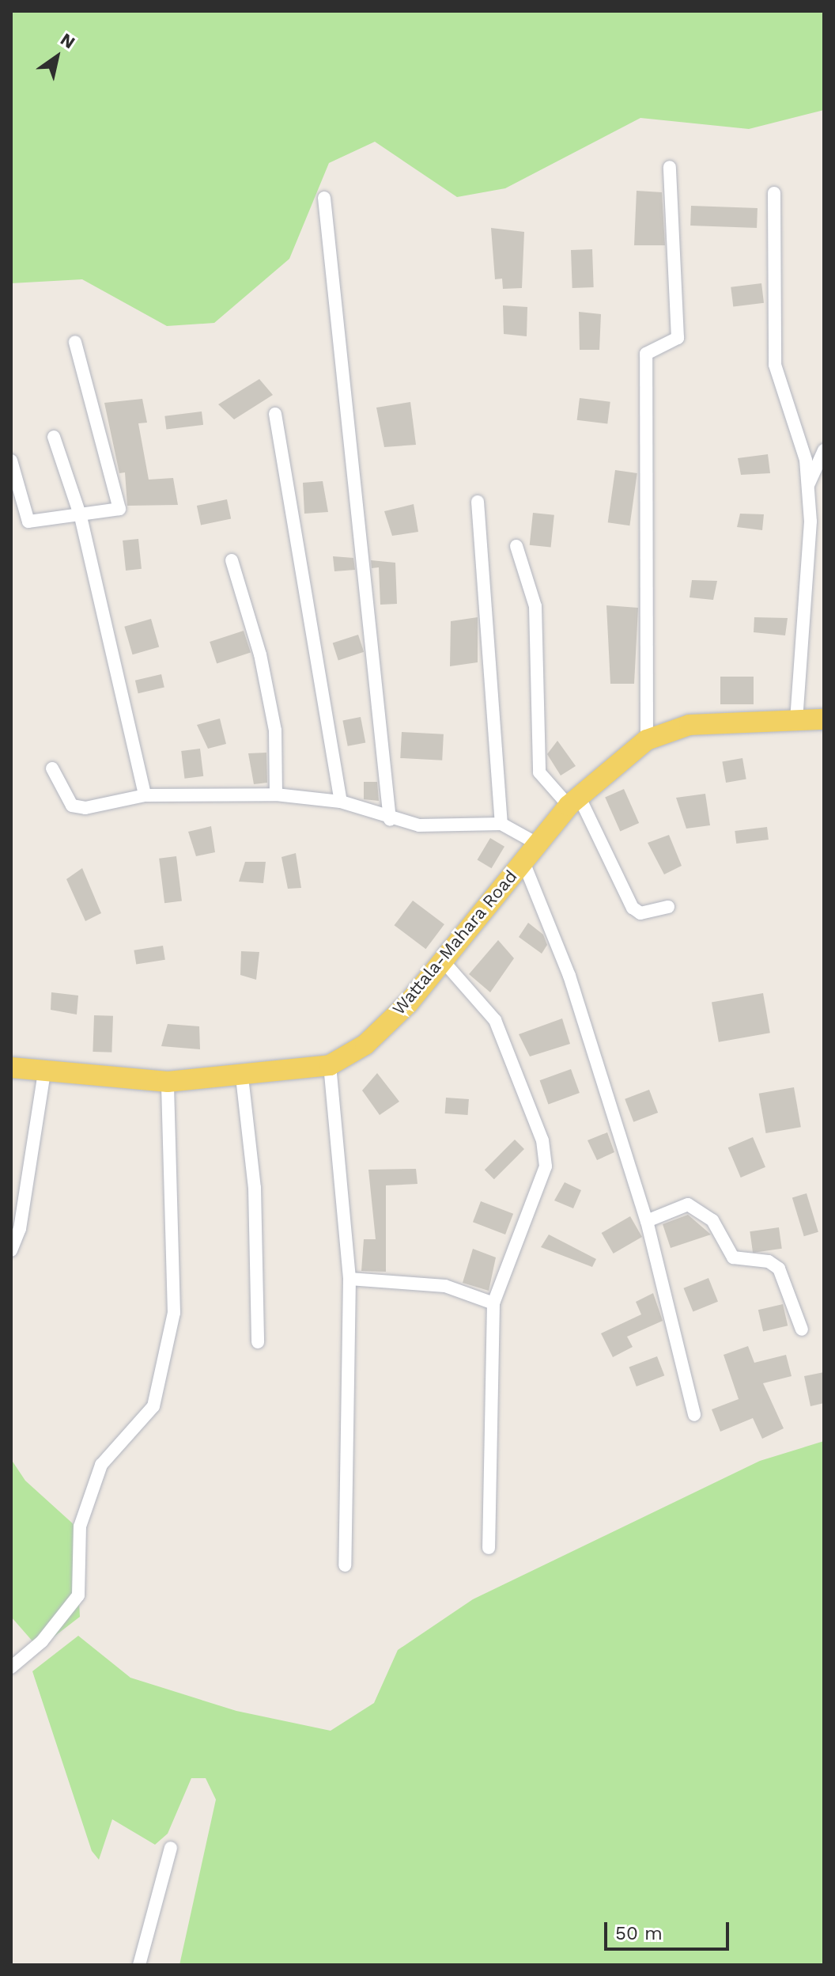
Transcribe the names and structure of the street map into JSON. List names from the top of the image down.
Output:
{
  "streets": {
    "main road": ["Wattala-Mahara Road"]
  },
  "scale_bar": "50 m",
  "north": "top right"
}
